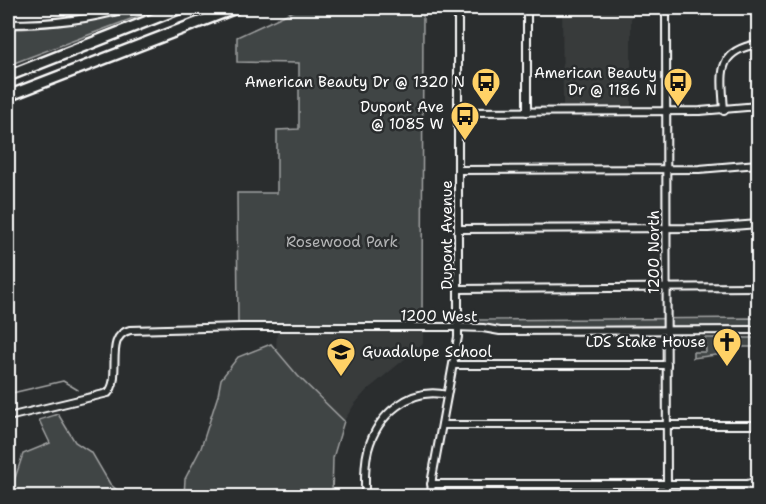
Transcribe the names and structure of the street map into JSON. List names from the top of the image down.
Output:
{
  "streets": {
    "street": ["Dupont Avenue", "1200 North", "1200 West"]
  },
  "crossings": [
    ["Dupont Avenue", "1200 West"],
    ["1200 North", "1200 West"]
  ],
  "parks": ["Rosewood Park"],
  "places": {
    "bus stop": ["American Beauty Dr @ 1320 N", "American Beauty Dr @ 1186 N", "Dupont Ave @ 1085 W"],
    "church": ["LDS Stake House"],
    "school or university": ["Guadalupe School"]
  }
}
